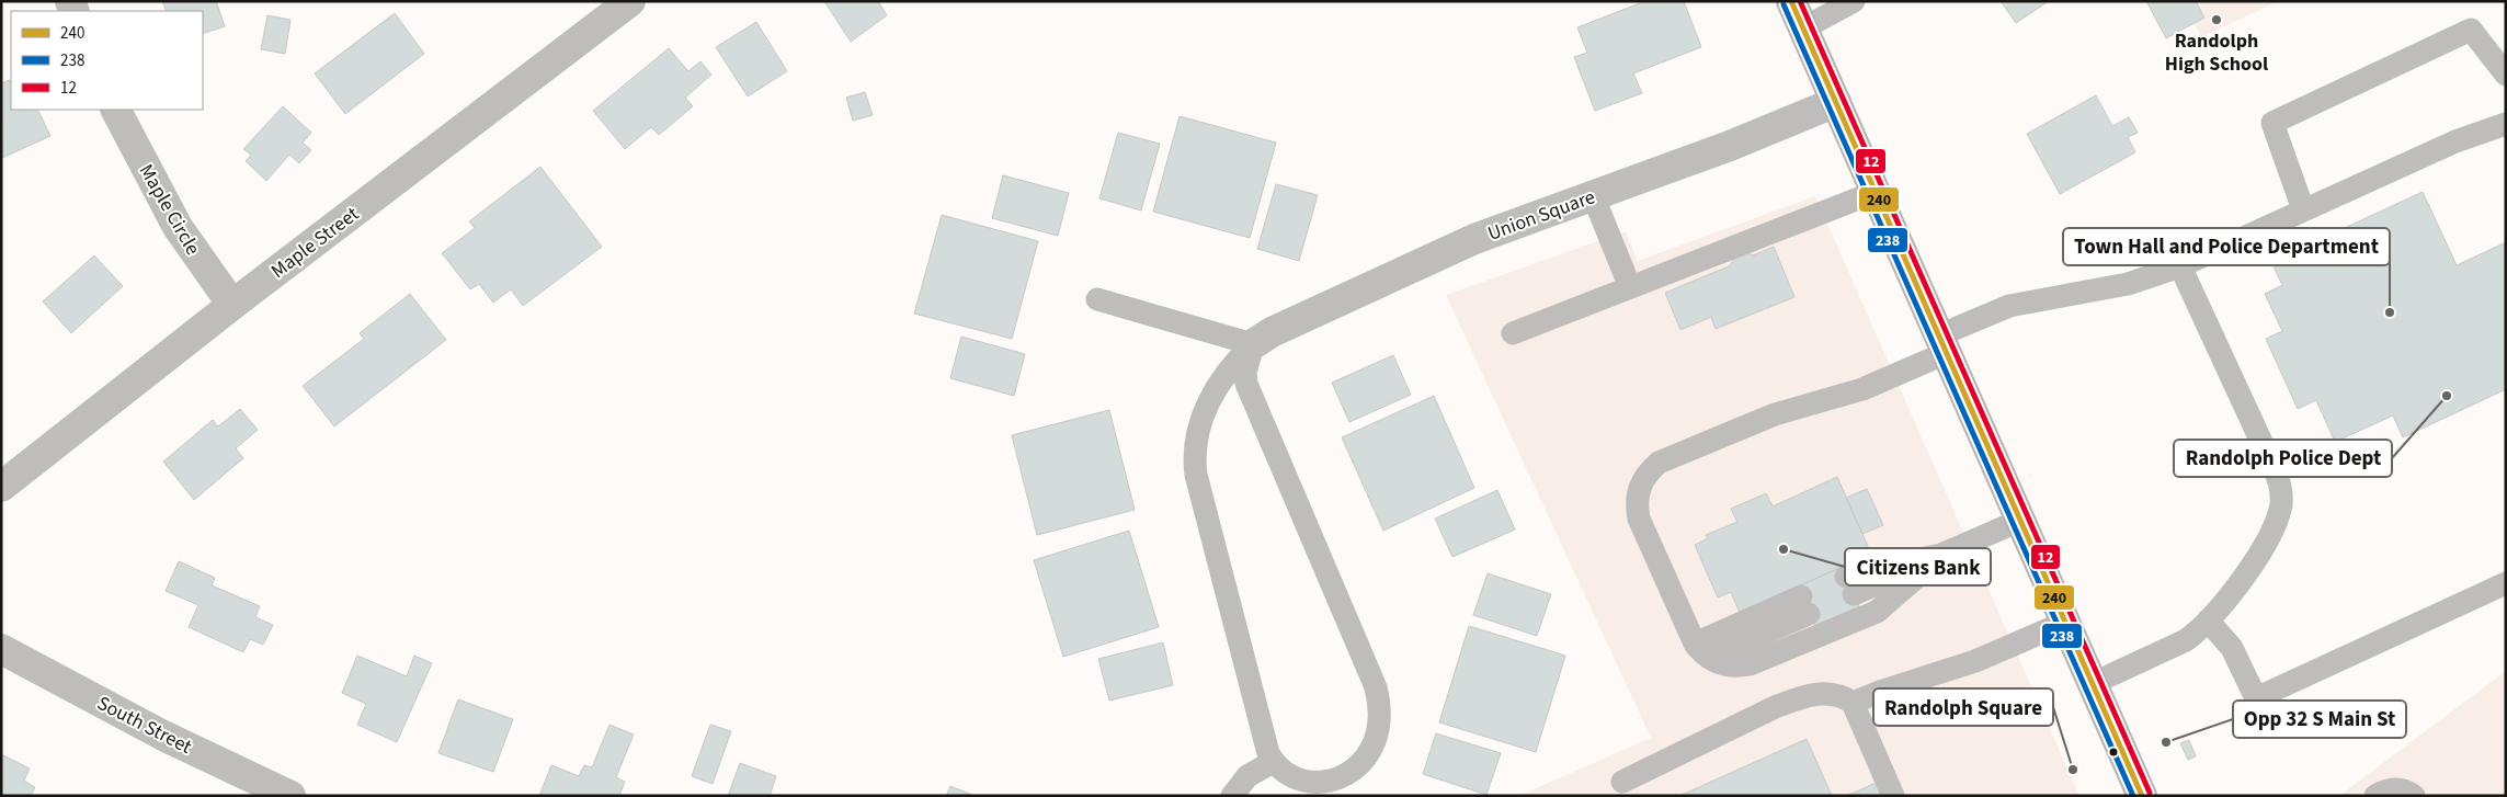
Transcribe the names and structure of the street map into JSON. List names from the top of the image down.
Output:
{
  "streets": {
    "street": [
      "Maple Circle",
      "Union Square",
      "Maple Street",
      "South Street"
    ]
  },
  "crossings": [
    ["Maple Circle", "Maple Street"]
  ],
  "places": [
    "Randolph High School",
    "Town Hall and Police Department",
    "Randolph Police Dept",
    "Citizens Bank",
    "Opp 32 S Main St",
    "Randolph Square"
  ],
  "lines": ["transit line 240", "transit line 12", "transit line 238"],
  "legend": ["240", "238", "12"]
}
